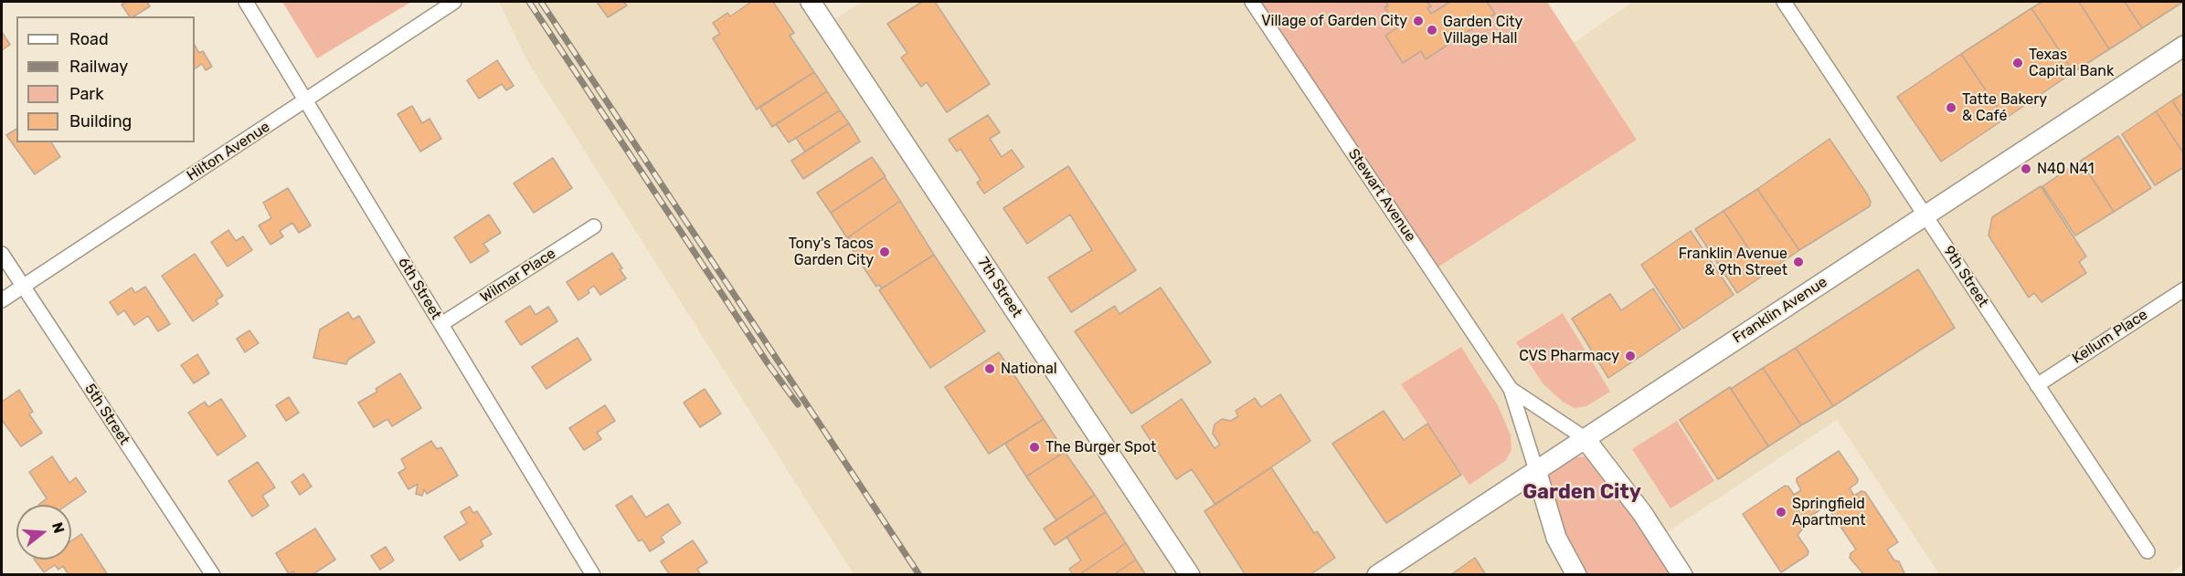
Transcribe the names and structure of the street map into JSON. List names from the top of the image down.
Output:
{
  "streets": {
    "main road": ["Stewart Avenue", "7th Street", "Franklin Avenue"],
    "street": [
      "Hilton Avenue",
      "Wilmar Place",
      "9th Street",
      "6th Street",
      "Kellum Place",
      "5th Street"
    ]
  },
  "crossings": [
    ["Hilton Avenue", "6th Street"],
    ["Hilton Avenue", "5th Street"],
    ["Stewart Avenue", "Franklin Avenue"],
    ["Wilmar Place", "6th Street"],
    ["9th Street", "Franklin Avenue"],
    ["9th Street", "Kellum Place"]
  ],
  "districts": ["Garden City"],
  "places": [
    "Village of Garden City",
    "Garden City Village Hall",
    "Texas Capital Bank",
    "Tatte Bakery & Café",
    "N40 N41",
    "Tony's Tacos Garden City",
    "Franklin Avenue & 9th Street",
    "CVS Pharmacy",
    "National",
    "The Burger Spot",
    "Springfield Apartment"
  ],
  "legend": [
    "Road",
    "Railway",
    "Park",
    "Building"
  ],
  "north": "right"
}
